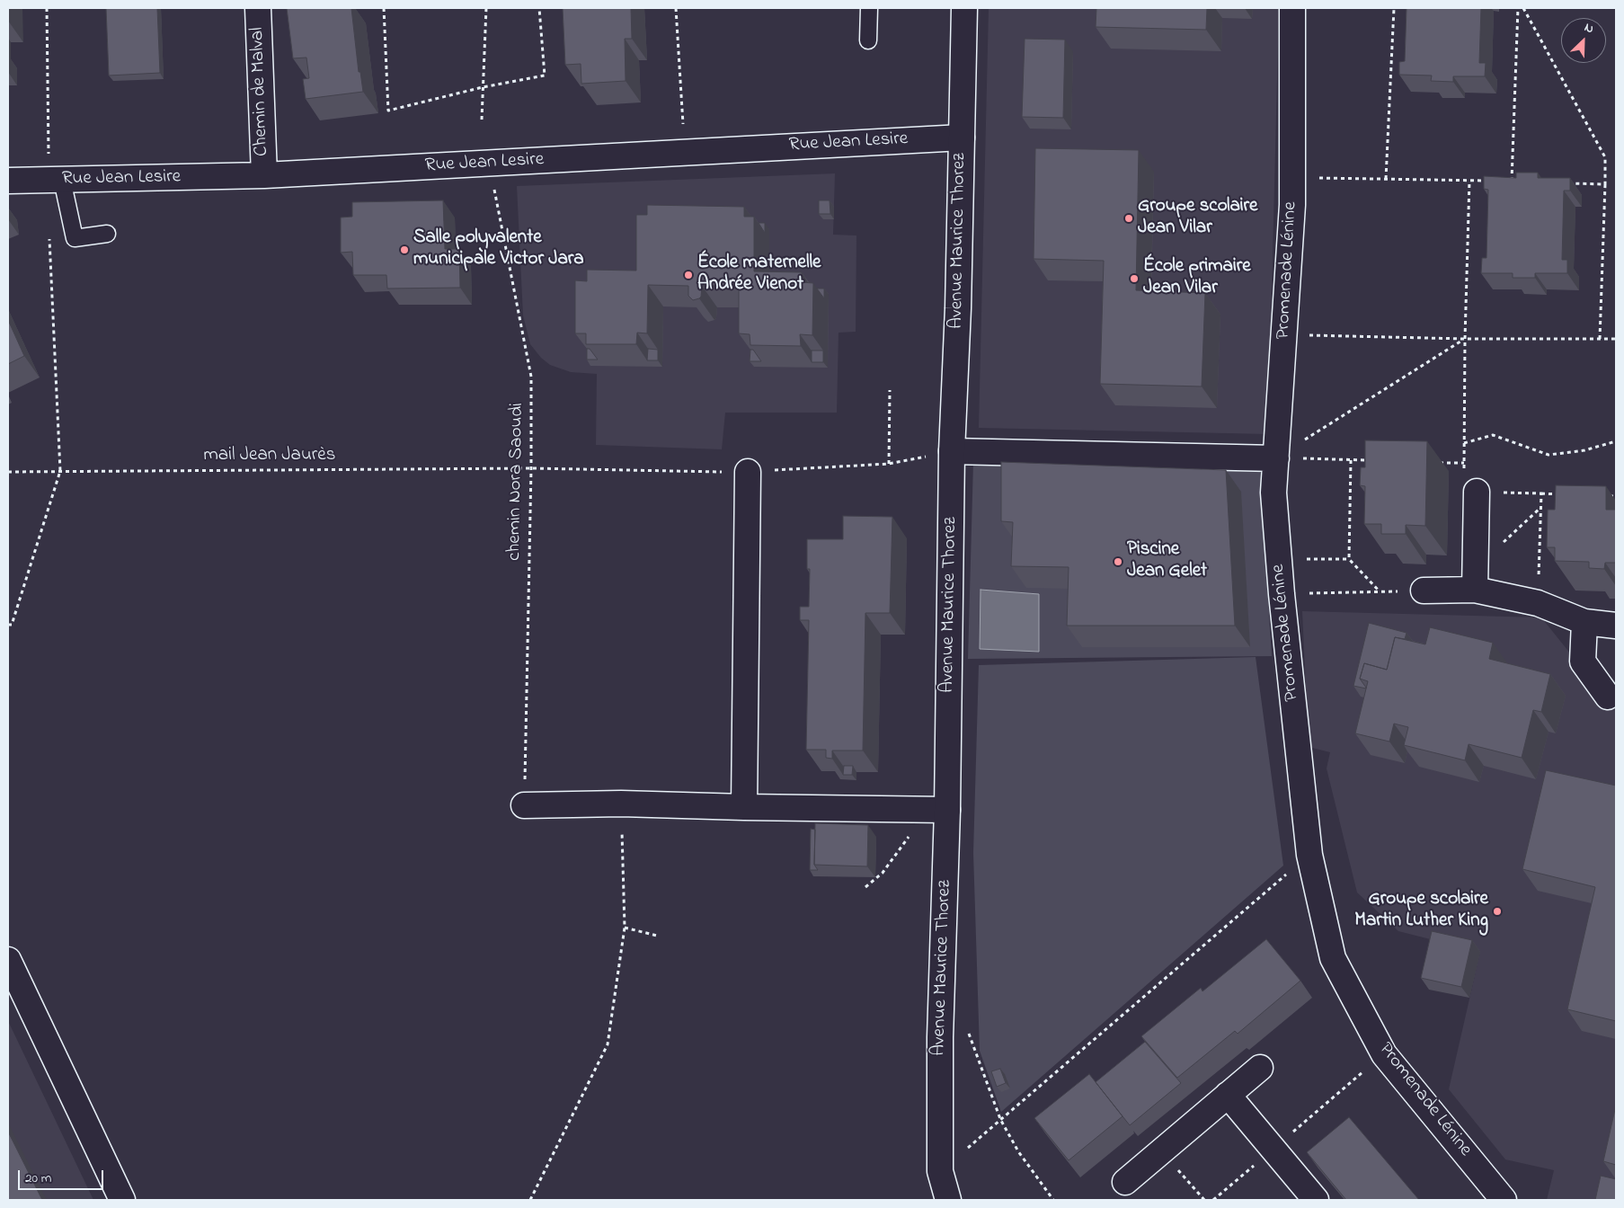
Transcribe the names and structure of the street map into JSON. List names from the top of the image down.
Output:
{
  "streets": {
    "street": [
      "Chemin de Malval",
      "Rue Jean Lesire",
      "Avenue Maurice Thorez",
      "Promenade Lénine"
    ],
    "path": ["mail Jean Jaurès", "chemin Nora Saoudi"]
  },
  "crossings": [
    ["Chemin de Malval", "Rue Jean Lesire"],
    ["Rue Jean Lesire", "Avenue Maurice Thorez"],
    ["Rue Jean Lesire", "chemin Nora Saoudi"],
    ["mail Jean Jaurès", "chemin Nora Saoudi"]
  ],
  "places": [
    "Groupe scolaire Jean Vilar",
    "Salle polyvalente municipale Victor Jara",
    "École maternelle Andrée Vienot",
    "École primaire Jean Vilar",
    "Piscine Jean Gelet",
    "Groupe scolaire Martin Luther King"
  ],
  "scale_bar": "20 m",
  "north": "top right"
}
